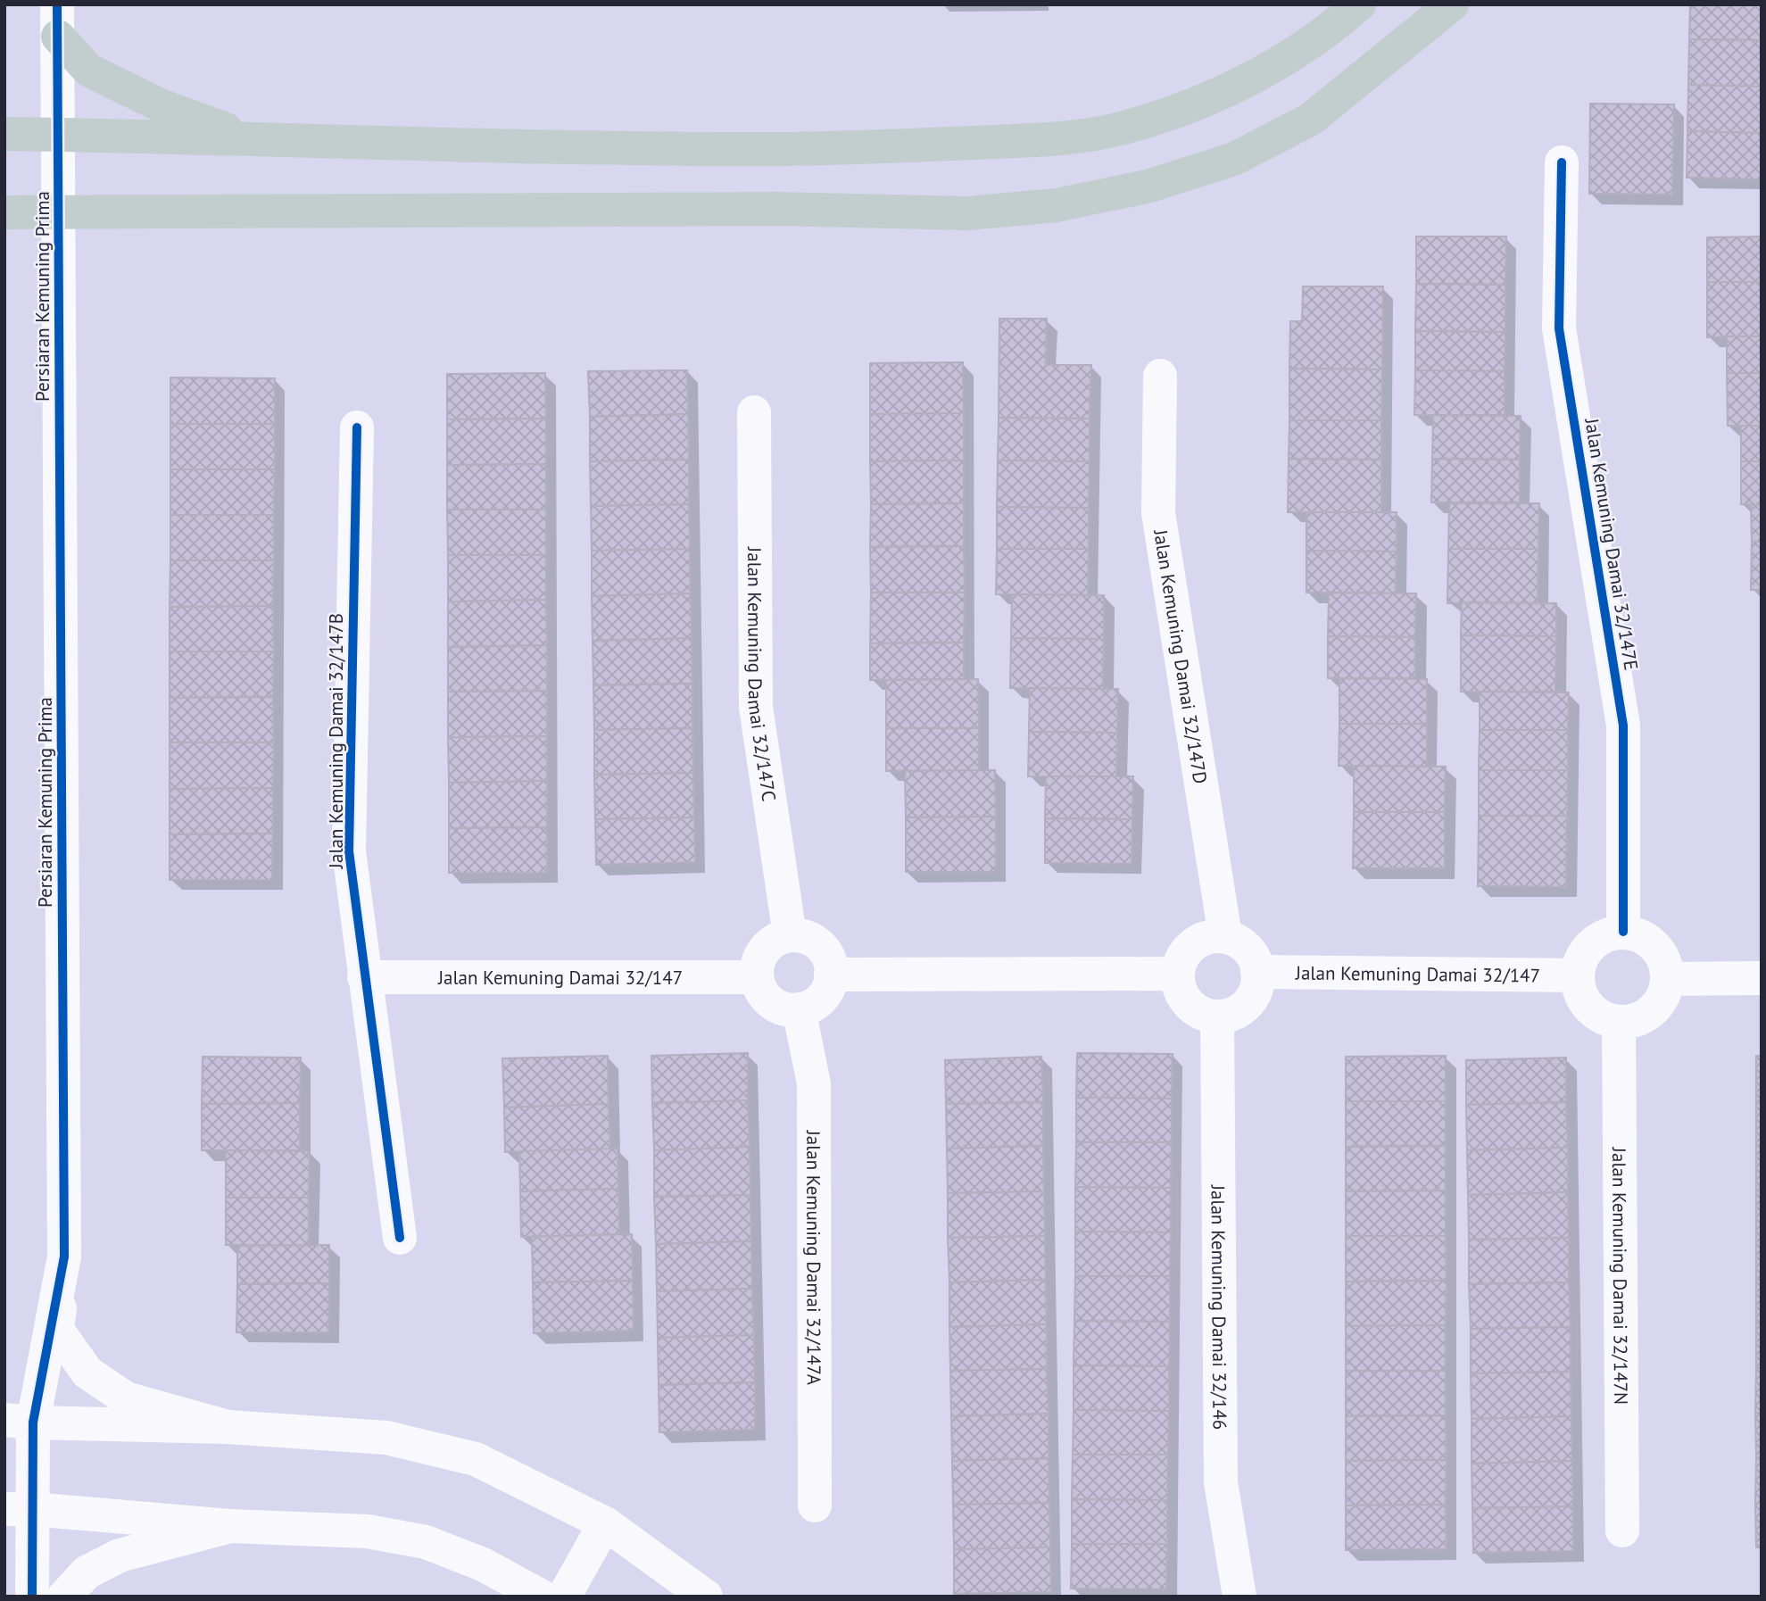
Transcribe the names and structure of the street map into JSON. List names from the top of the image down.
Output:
{
  "streets": {
    "street": [
      "Persiaran Kemuning Prima",
      "Jalan Kemuning Damai 32/147E",
      "Jalan Kemuning Damai 32/147D",
      "Jalan Kemuning Damai 32/147C",
      "Jalan Kemuning Damai 32/147B",
      "Jalan Kemuning Damai 32/147",
      "Jalan Kemuning Damai 32/147A",
      "Jalan Kemuning Damai 32/147N",
      "Jalan Kemuning Damai 32/146"
    ]
  },
  "crossings": [
    ["Jalan Kemuning Damai 32/147E", "Jalan Kemuning Damai 32/147"],
    ["Jalan Kemuning Damai 32/147E", "Jalan Kemuning Damai 32/147N"],
    ["Jalan Kemuning Damai 32/147D", "Jalan Kemuning Damai 32/147"],
    ["Jalan Kemuning Damai 32/147D", "Jalan Kemuning Damai 32/146"],
    ["Jalan Kemuning Damai 32/147C", "Jalan Kemuning Damai 32/147"],
    ["Jalan Kemuning Damai 32/147C", "Jalan Kemuning Damai 32/147A"],
    ["Jalan Kemuning Damai 32/147B", "Jalan Kemuning Damai 32/147"],
    ["Jalan Kemuning Damai 32/147", "Jalan Kemuning Damai 32/147A"],
    ["Jalan Kemuning Damai 32/147", "Jalan Kemuning Damai 32/147N"],
    ["Jalan Kemuning Damai 32/147", "Jalan Kemuning Damai 32/146"]
  ]
}
